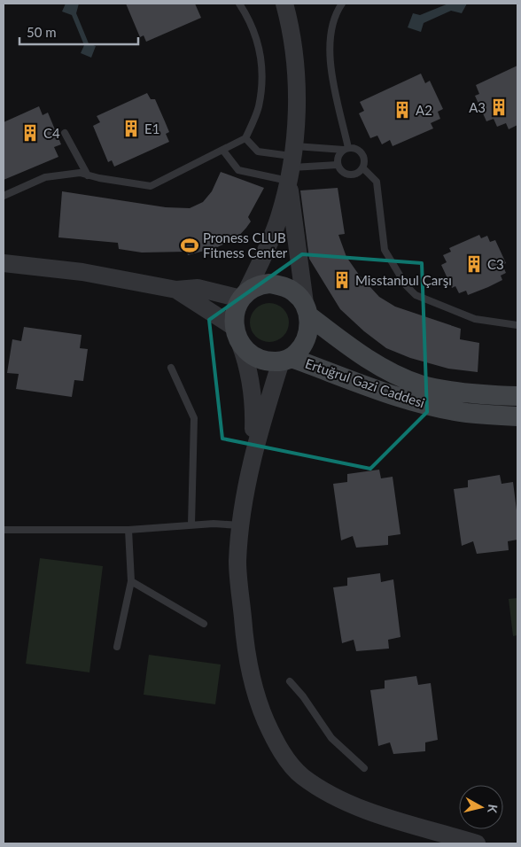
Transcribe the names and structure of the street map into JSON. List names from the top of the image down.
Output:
{
  "streets": {
    "main road": ["Ertuğrul Gazi Caddesi"]
  },
  "places": {
    "building": [
      "A3",
      "A2",
      "E1",
      "C4",
      "C3",
      "Misstanbul Çarşı"
    ],
    "sports": ["Proness CLUB Fitness Center"]
  },
  "scale_bar": "50 m",
  "north": "right"
}
